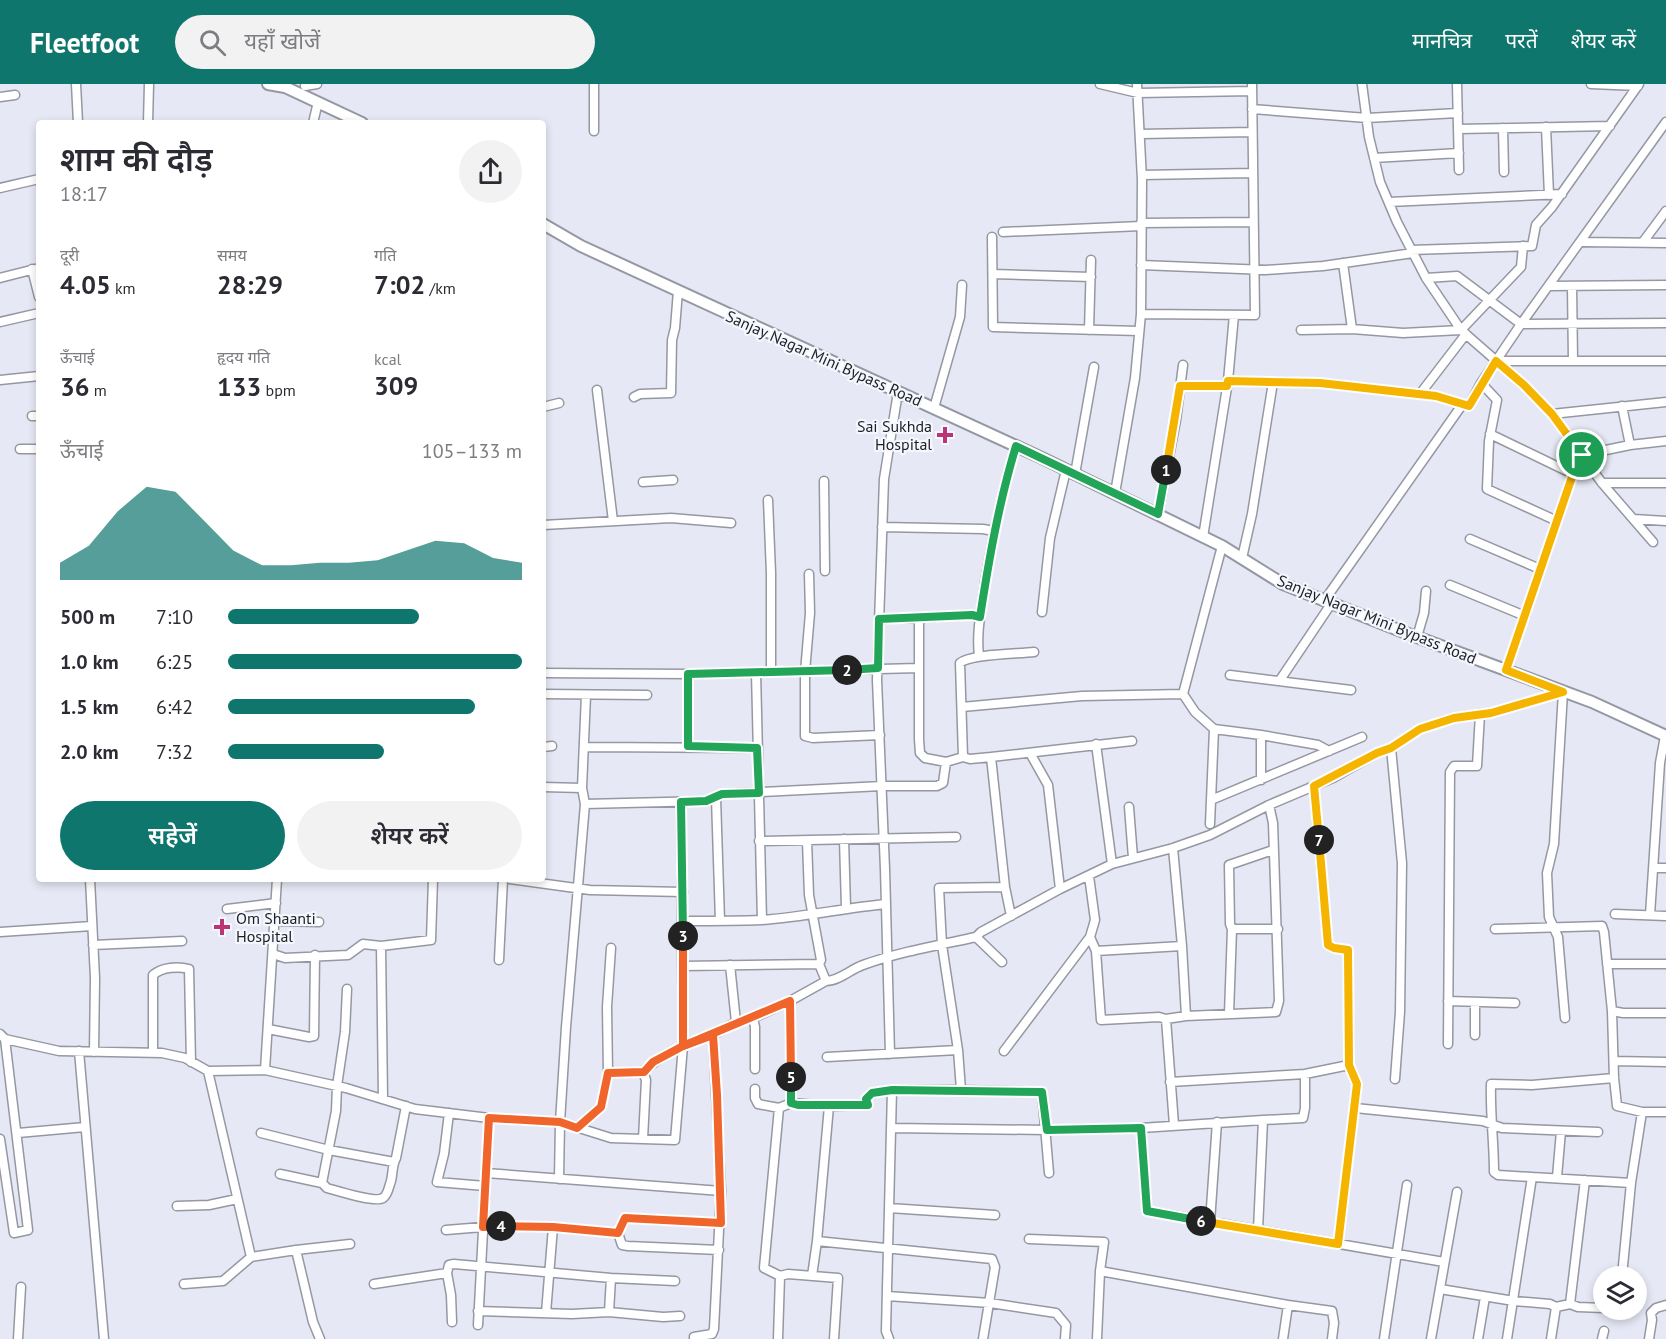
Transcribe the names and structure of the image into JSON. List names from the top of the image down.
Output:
{
  "streets": {
    "street": ["Sanjay Nagar Mini Bypass Road"]
  },
  "places": {
    "health": ["Sai Sukhda Hospital", "Om Shaanti Hospital"]
  },
  "page": {
    "header": "Fleetfoot",
    "search": "यहाँ खोजें",
    "nav": ["मानचित्र", "परतें", "शेयर करें"],
    "heading": ["शाम की दौड़", "18:17"],
    "stats": [
      ["दूरी", "4.05 km"],
      ["समय", "28:29"],
      ["गति", "7:02 /km"],
      ["ऊँचाई", "36 m"],
      ["हृदय गति", "133 bpm"],
      ["kcal", "309"]
    ],
    "chart": ["ऊँचाई", "105–133 m"],
    "pins": [
      "1",
      "2",
      "7",
      "3",
      "5",
      "6",
      "4"
    ],
    "list": [
      {
        "name": "500 m",
        "note": "7:10"
      },
      {
        "name": "1.0 km",
        "note": "6:25"
      },
      {
        "name": "1.5 km",
        "note": "6:42"
      },
      {
        "name": "2.0 km",
        "note": "7:32"
      }
    ],
    "buttons": ["सहेजें", "शेयर करें"]
  }
}
